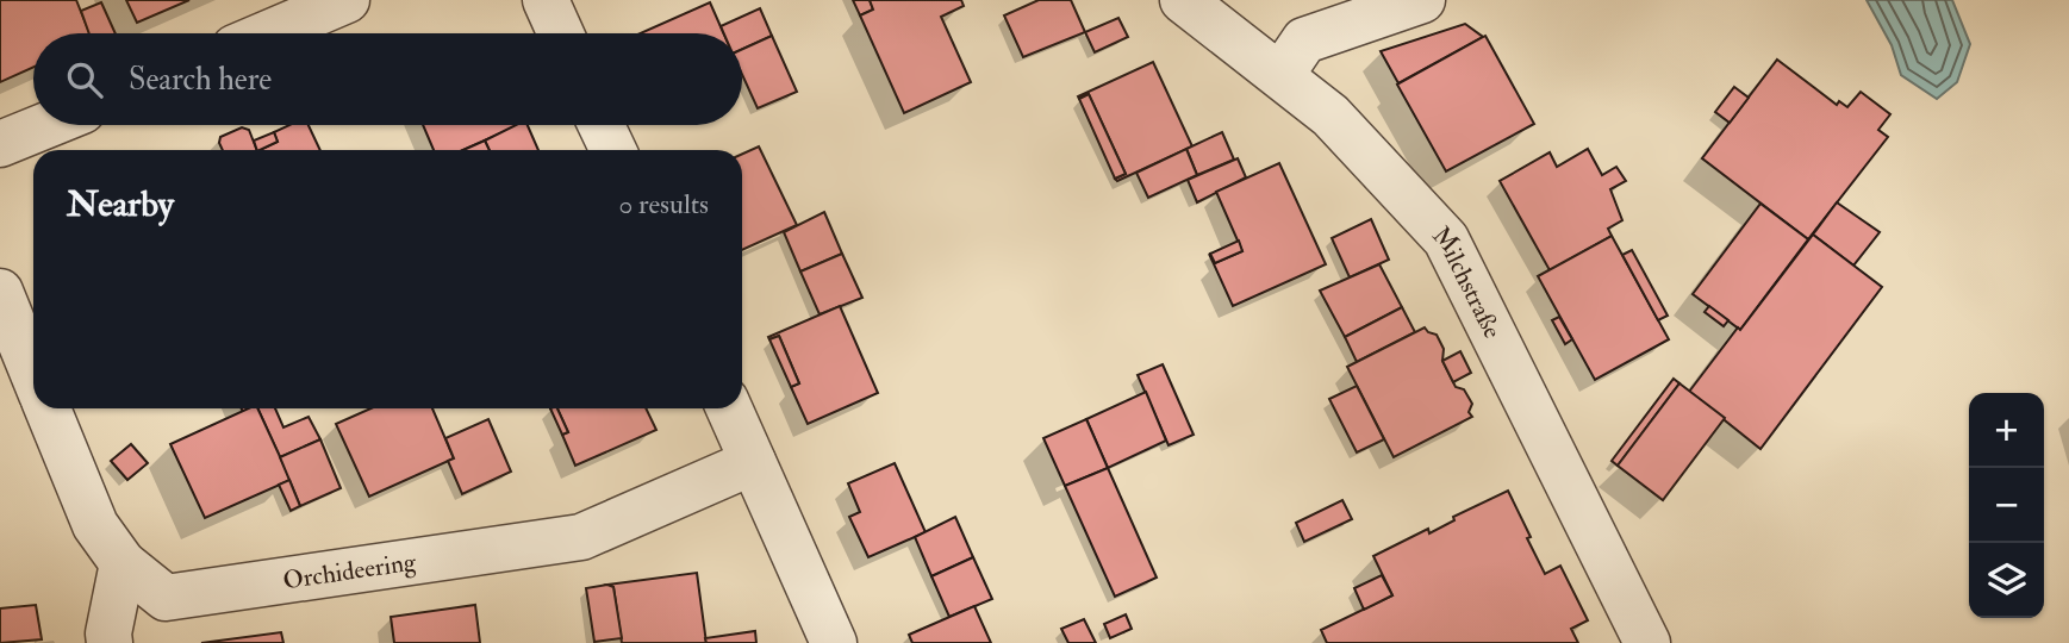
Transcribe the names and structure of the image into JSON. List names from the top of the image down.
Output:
{
  "streets": {
    "street": ["Milchstraße", "Orchideering"]
  },
  "page": {
    "search": "Search here",
    "heading": ["Nearby", "0 results"],
    "map_buttons": ["+", "−"]
  }
}
